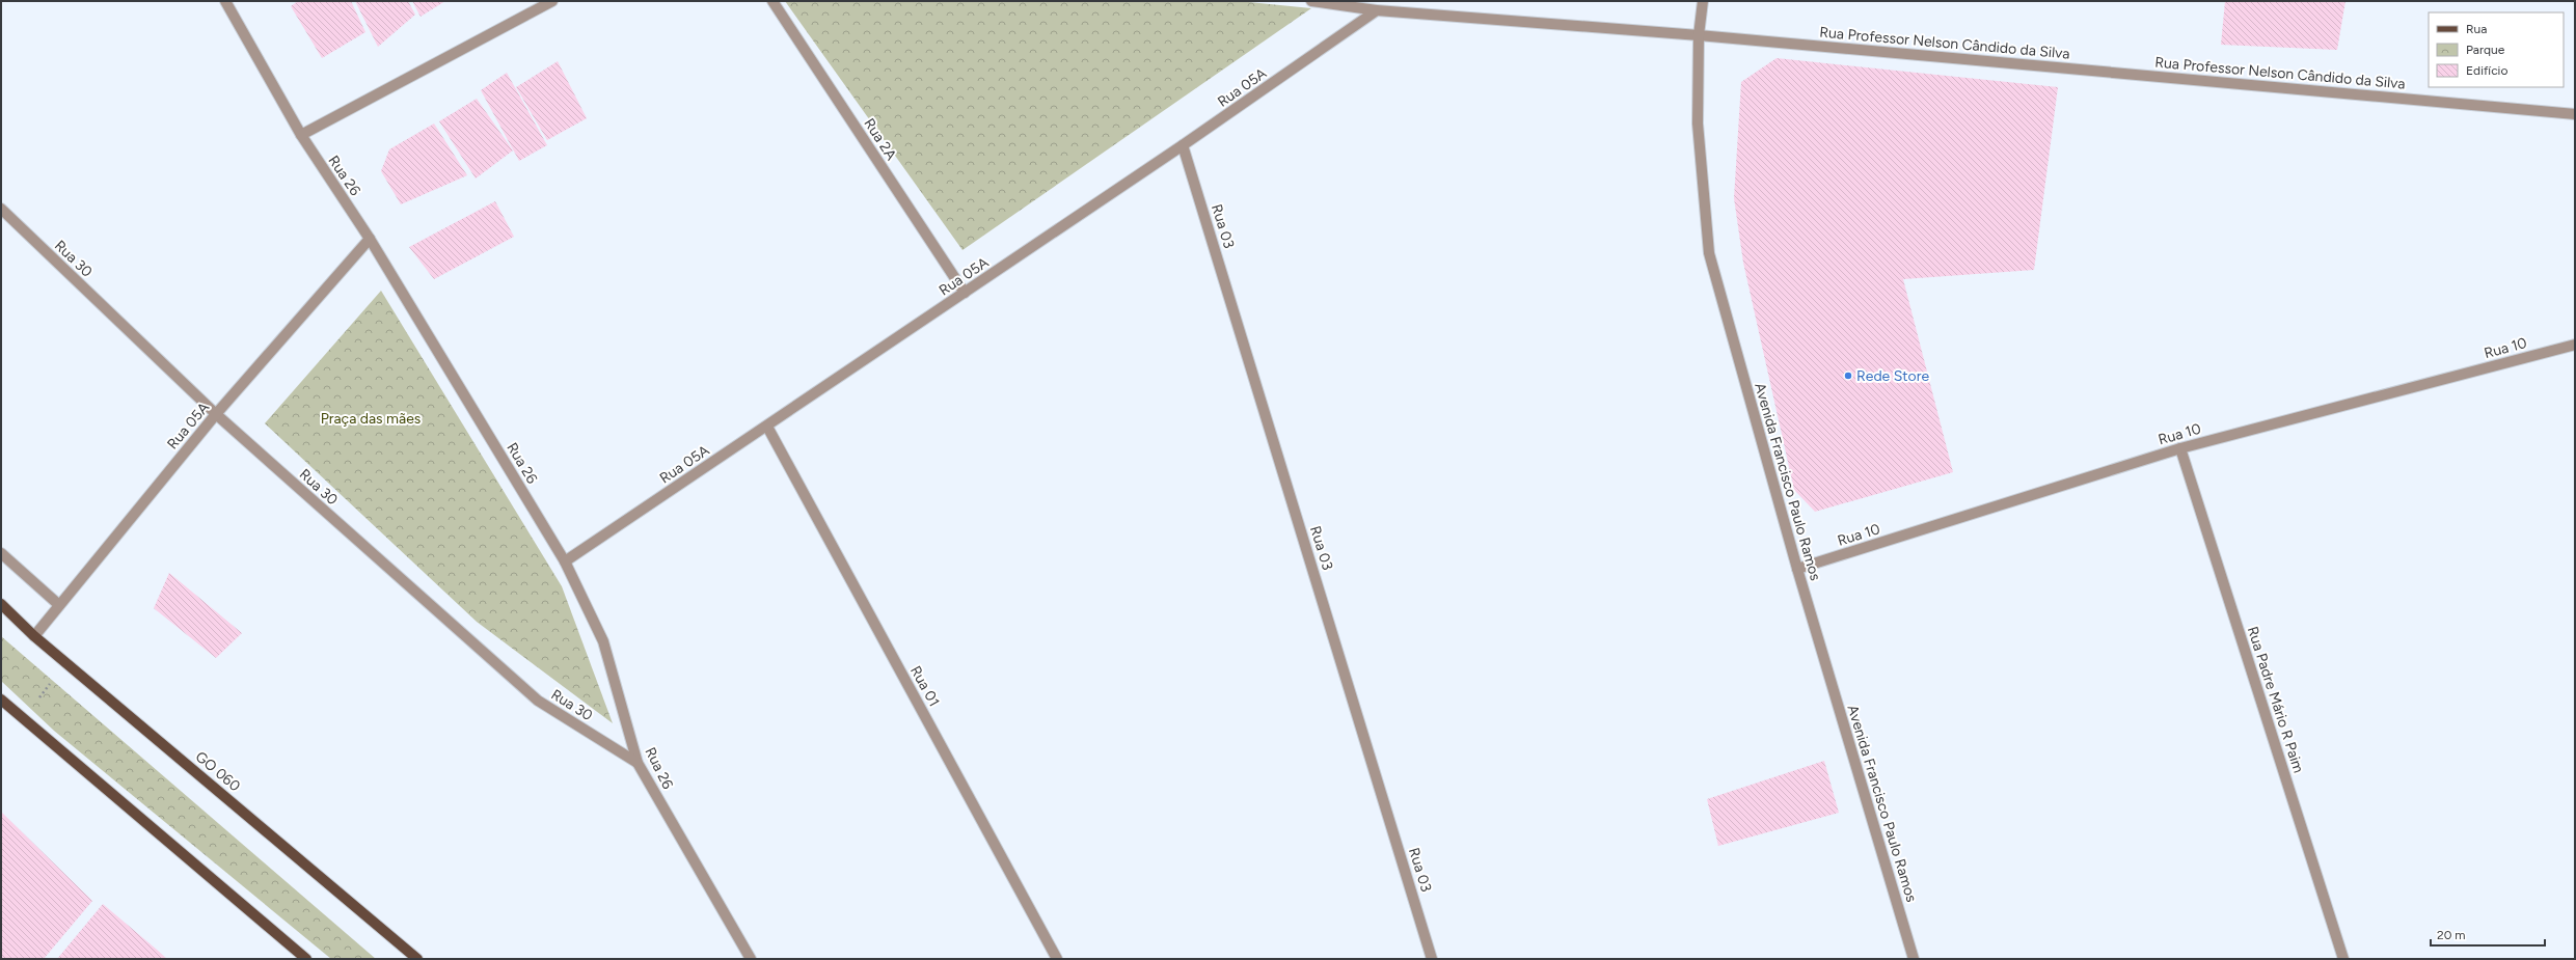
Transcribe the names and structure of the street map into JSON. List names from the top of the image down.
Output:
{
  "streets": {
    "main road": ["GO 060"],
    "street": [
      "Rua Professor Nelson Cândido da Silva",
      "Rua 05A",
      "Rua 2A",
      "Rua 26",
      "Rua 03",
      "Rua 30",
      "Rua 10",
      "Avenida Francisco Paulo Ramos",
      "Rua 01",
      "Rua Padre Mário R Paim"
    ]
  },
  "crossings": [
    ["Rua Professor Nelson Cândido da Silva", "Rua 05A"],
    ["Rua Professor Nelson Cândido da Silva", "Avenida Francisco Paulo Ramos"],
    ["Rua 05A", "Rua 2A"],
    ["Rua 05A", "Rua 26"],
    ["Rua 05A", "Rua 03"],
    ["Rua 05A", "Rua 30"],
    ["Rua 05A", "Rua 01"],
    ["Rua 05A", "GO 060"],
    ["Rua 26", "Rua 30"],
    ["Rua 10", "Avenida Francisco Paulo Ramos"],
    ["Rua 10", "Rua Padre Mário R Paim"]
  ],
  "parks": ["Praça das mães"],
  "places": ["Rede Store"],
  "legend": ["Rua", "Parque", "Edifício"],
  "scale_bar": "20 m"
}
